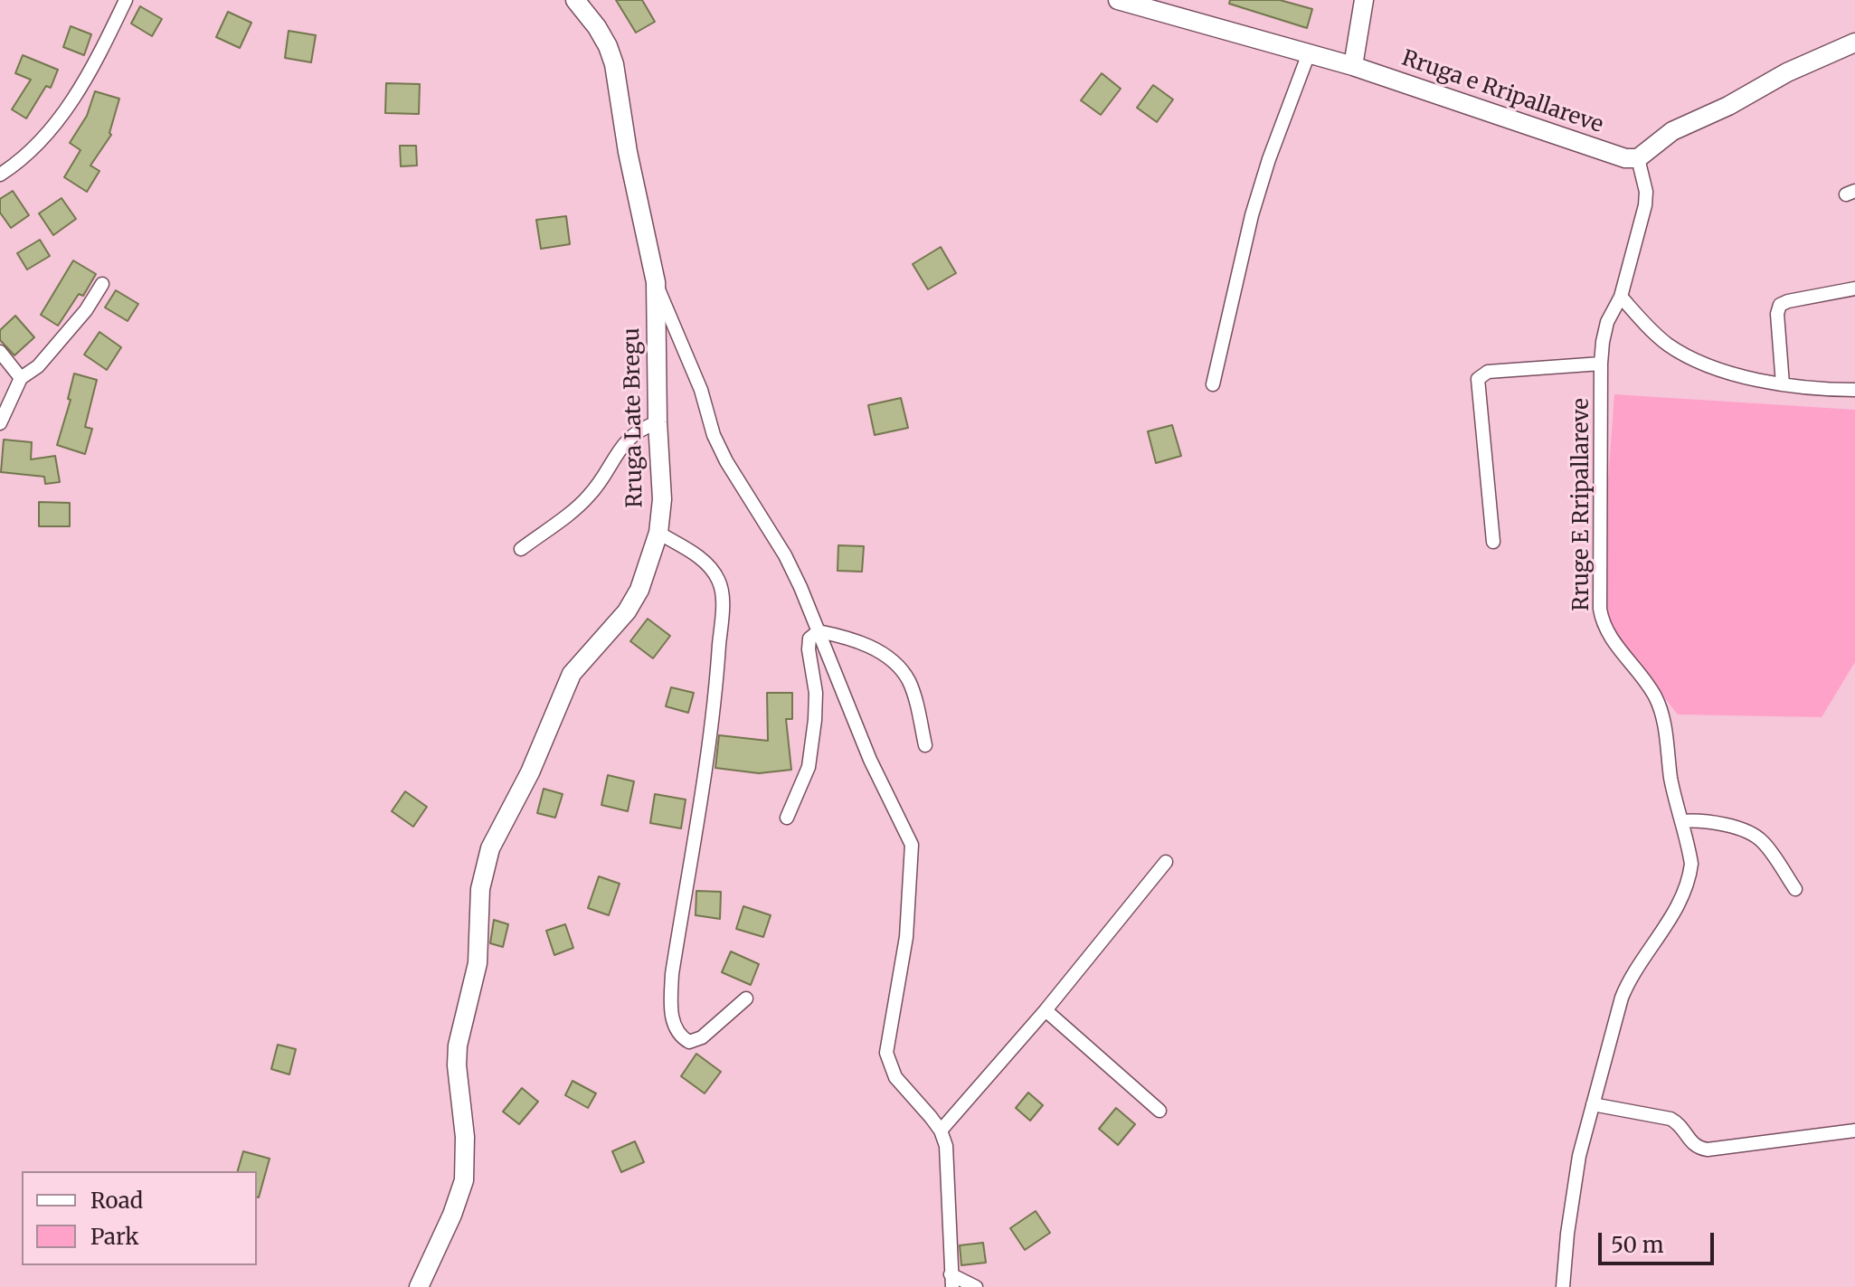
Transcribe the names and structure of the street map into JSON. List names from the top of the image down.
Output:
{
  "streets": {
    "main road": ["Rruga e Rripallareve", "Rruga Late Bregu"],
    "street": ["Rruge E Rripallareve"]
  },
  "legend": ["Road", "Park"],
  "scale_bar": "50 m"
}
